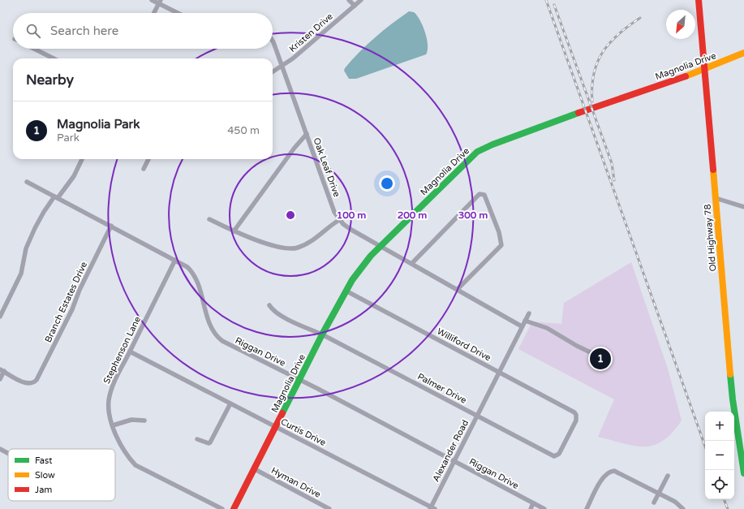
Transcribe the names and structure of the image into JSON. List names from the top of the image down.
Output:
{
  "streets": {
    "street": [
      "Kristen Drive",
      "Magnolia Drive",
      "Oak Leaf Drive",
      "Old Highway 78",
      "Branch Estates Drive",
      "Williford Drive",
      "Stephenson Lane",
      "Riggan Drive",
      "Palmer Drive",
      "Curtis Drive",
      "Alexander Road",
      "Hyman Drive"
    ]
  },
  "crossings": [
    ["Kristen Drive", "Oak Leaf Drive"],
    ["Magnolia Drive", "Oak Leaf Drive"],
    ["Magnolia Drive", "Old Highway 78"],
    ["Magnolia Drive", "Williford Drive"],
    ["Magnolia Drive", "Riggan Drive"],
    ["Magnolia Drive", "Palmer Drive"],
    ["Magnolia Drive", "Curtis Drive"],
    ["Magnolia Drive", "Hyman Drive"],
    ["Oak Leaf Drive", "Alexander Road"],
    ["Branch Estates Drive", "Riggan Drive"],
    ["Williford Drive", "Palmer Drive"],
    ["Williford Drive", "Alexander Road"],
    ["Stephenson Lane", "Riggan Drive"],
    ["Stephenson Lane", "Curtis Drive"],
    ["Riggan Drive", "Alexander Road"],
    ["Palmer Drive", "Alexander Road"],
    ["Curtis Drive", "Alexander Road"]
  ],
  "legend": ["Fast", "Slow", "Jam"],
  "north": "bottom left",
  "page": {
    "search": "Search here",
    "heading": "Nearby",
    "list": [
      {
        "mark": "1",
        "name": "Magnolia Park",
        "note": "Park",
        "value": "450 m"
      }
    ],
    "pins": "1",
    "map_buttons": ["+", "−"]
  },
  "rings": ["100 m", "200 m", "300 m"]
}
